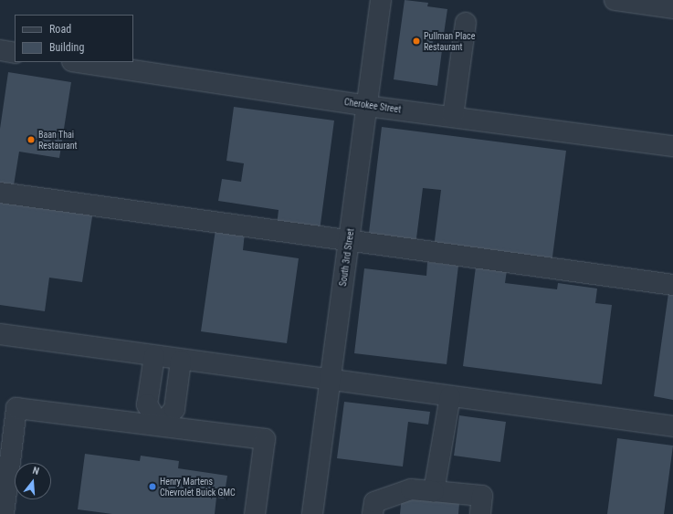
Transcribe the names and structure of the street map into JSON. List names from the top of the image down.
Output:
{
  "streets": {
    "street": ["Cherokee Street", "South 3rd Street"]
  },
  "crossings": [
    ["Cherokee Street", "South 3rd Street"]
  ],
  "places": ["Pullman Place Restaurant", "Baan Thai Restaurant", "Henry Martens Chevrolet Buick GMC"],
  "legend": ["Road", "Building"],
  "north": "top"
}
